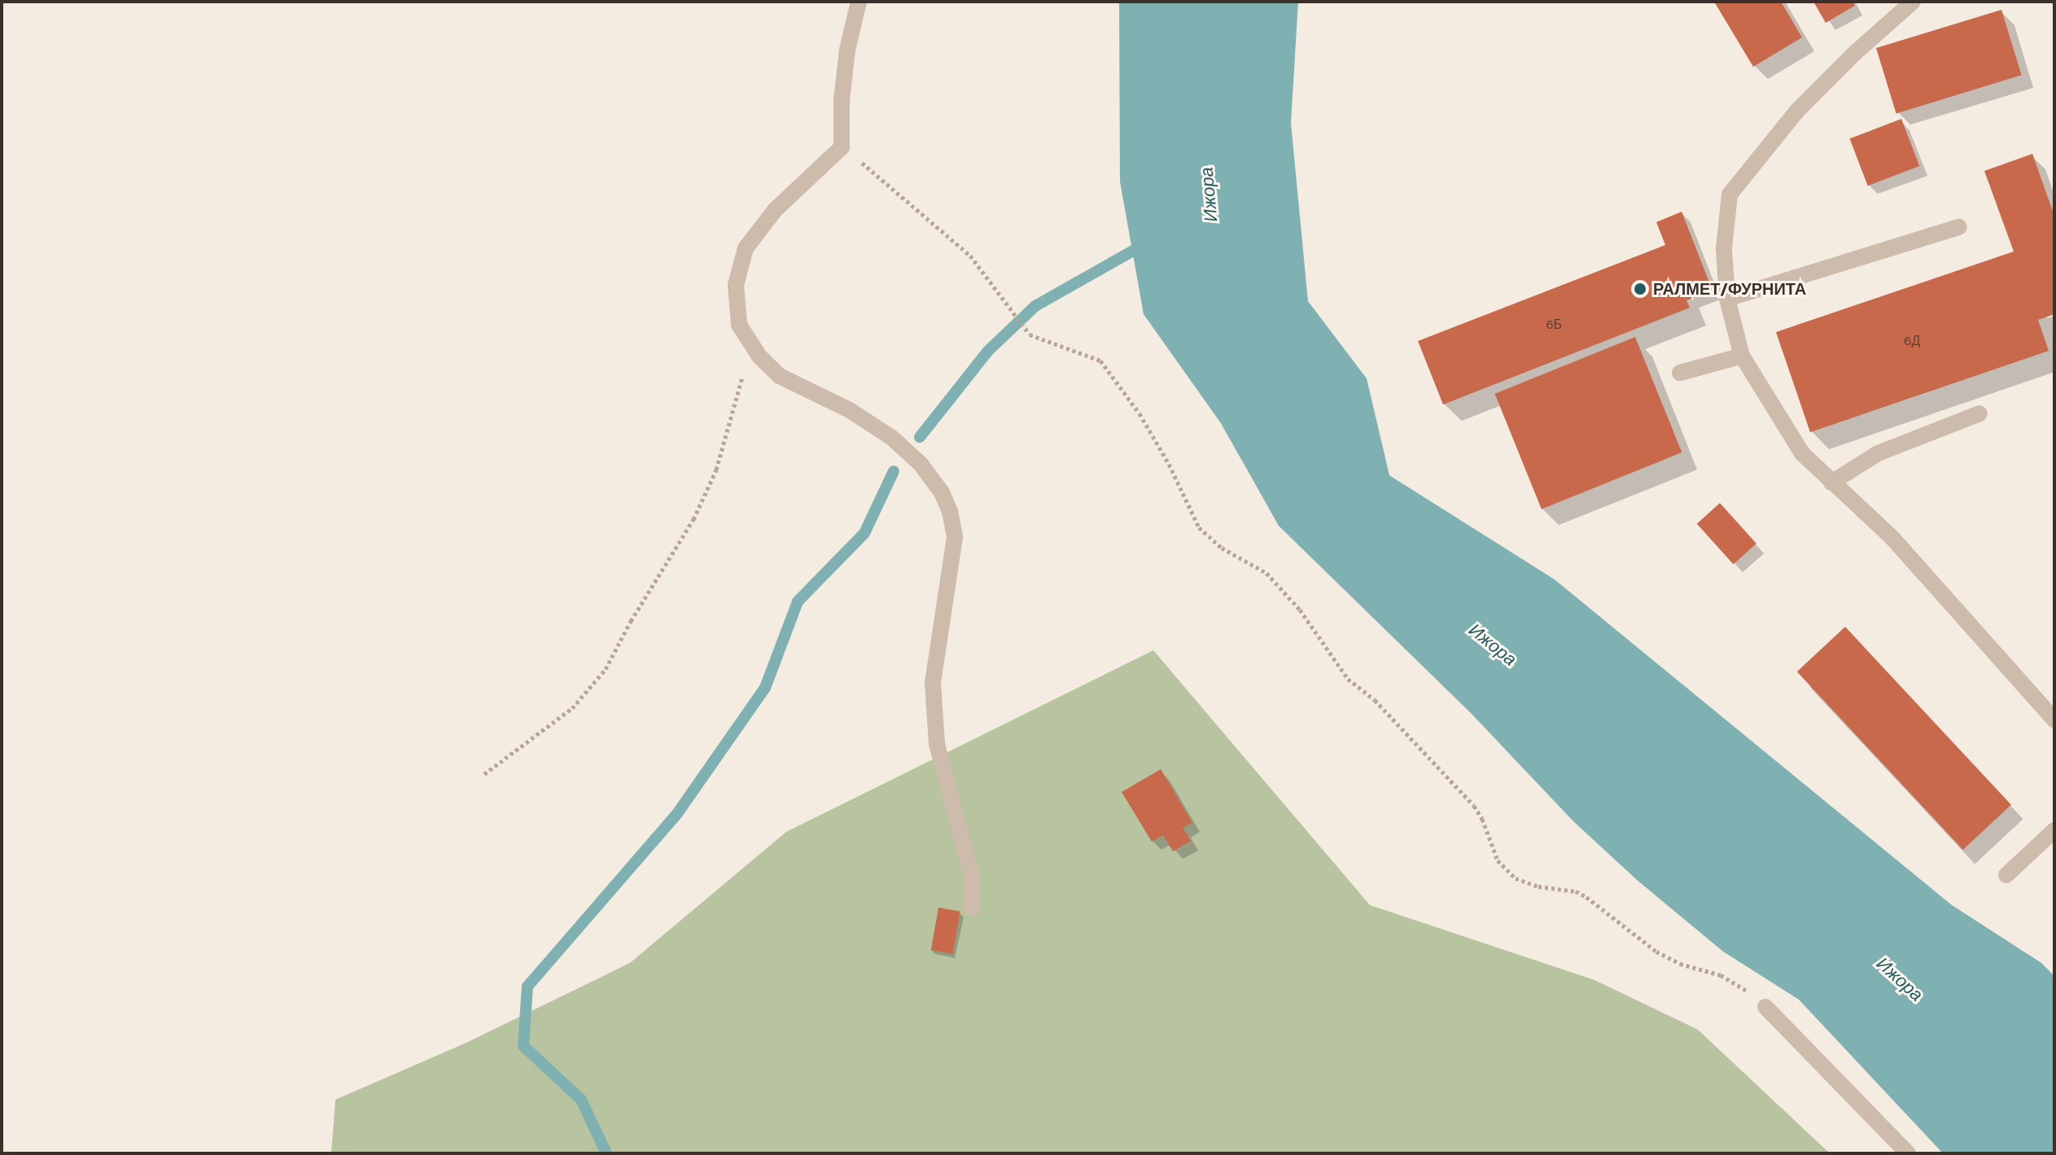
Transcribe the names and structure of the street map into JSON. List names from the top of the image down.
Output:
{
  "water": ["Ижора"],
  "places": ["РАЛМЕТ/ФУРНИТА"],
  "house_numbers": ["6Б", "6Д"]
}
